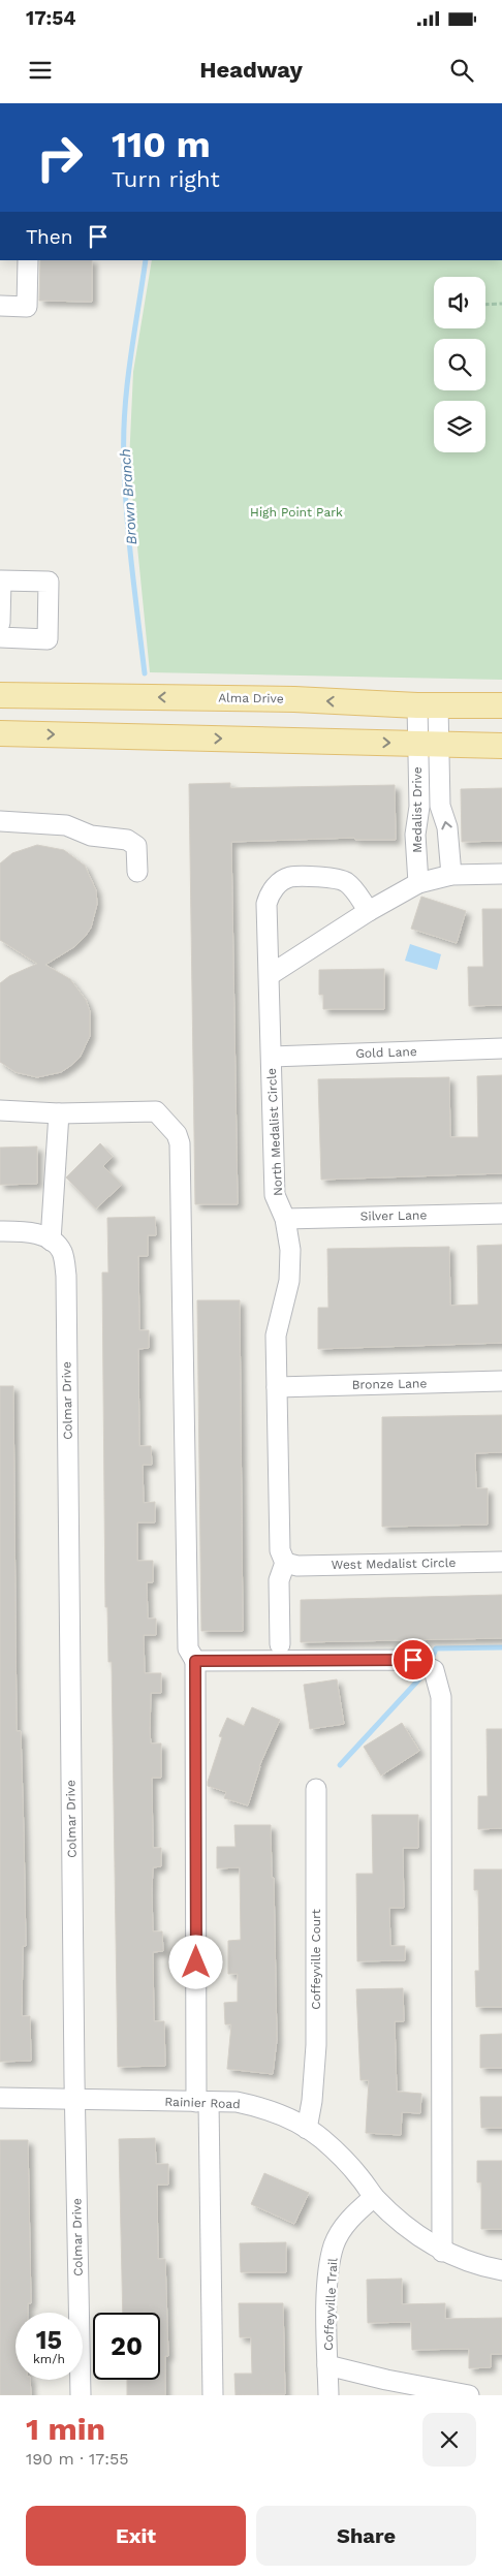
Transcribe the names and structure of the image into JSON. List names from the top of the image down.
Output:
{
  "streets": {
    "main road": ["Alma Drive"],
    "street": [
      "Medalist Drive",
      "Gold Lane",
      "North Medalist Circle",
      "Silver Lane",
      "Bronze Lane",
      "Colmar Drive",
      "West Medalist Circle",
      "Coffeyville Court",
      "Rainier Road",
      "Coffeyville Trail"
    ]
  },
  "crossings": [
    ["Alma Drive", "Medalist Drive"],
    ["Gold Lane", "North Medalist Circle"],
    ["North Medalist Circle", "Silver Lane"],
    ["North Medalist Circle", "Bronze Lane"],
    ["North Medalist Circle", "West Medalist Circle"],
    ["Colmar Drive", "Rainier Road"],
    ["Coffeyville Court", "Rainier Road"],
    ["Rainier Road", "Coffeyville Trail"]
  ],
  "water": ["Brown Branch"],
  "parks": ["High Point Park"],
  "page": {
    "status": "17:54",
    "header": "Headway",
    "turn": ["110 m", "Turn right"],
    "then": "Then",
    "speed": "15 km/h",
    "limit": "20",
    "heading": ["1 min", "190 m · 17:55"],
    "buttons": ["Exit", "Share"]
  }
}
